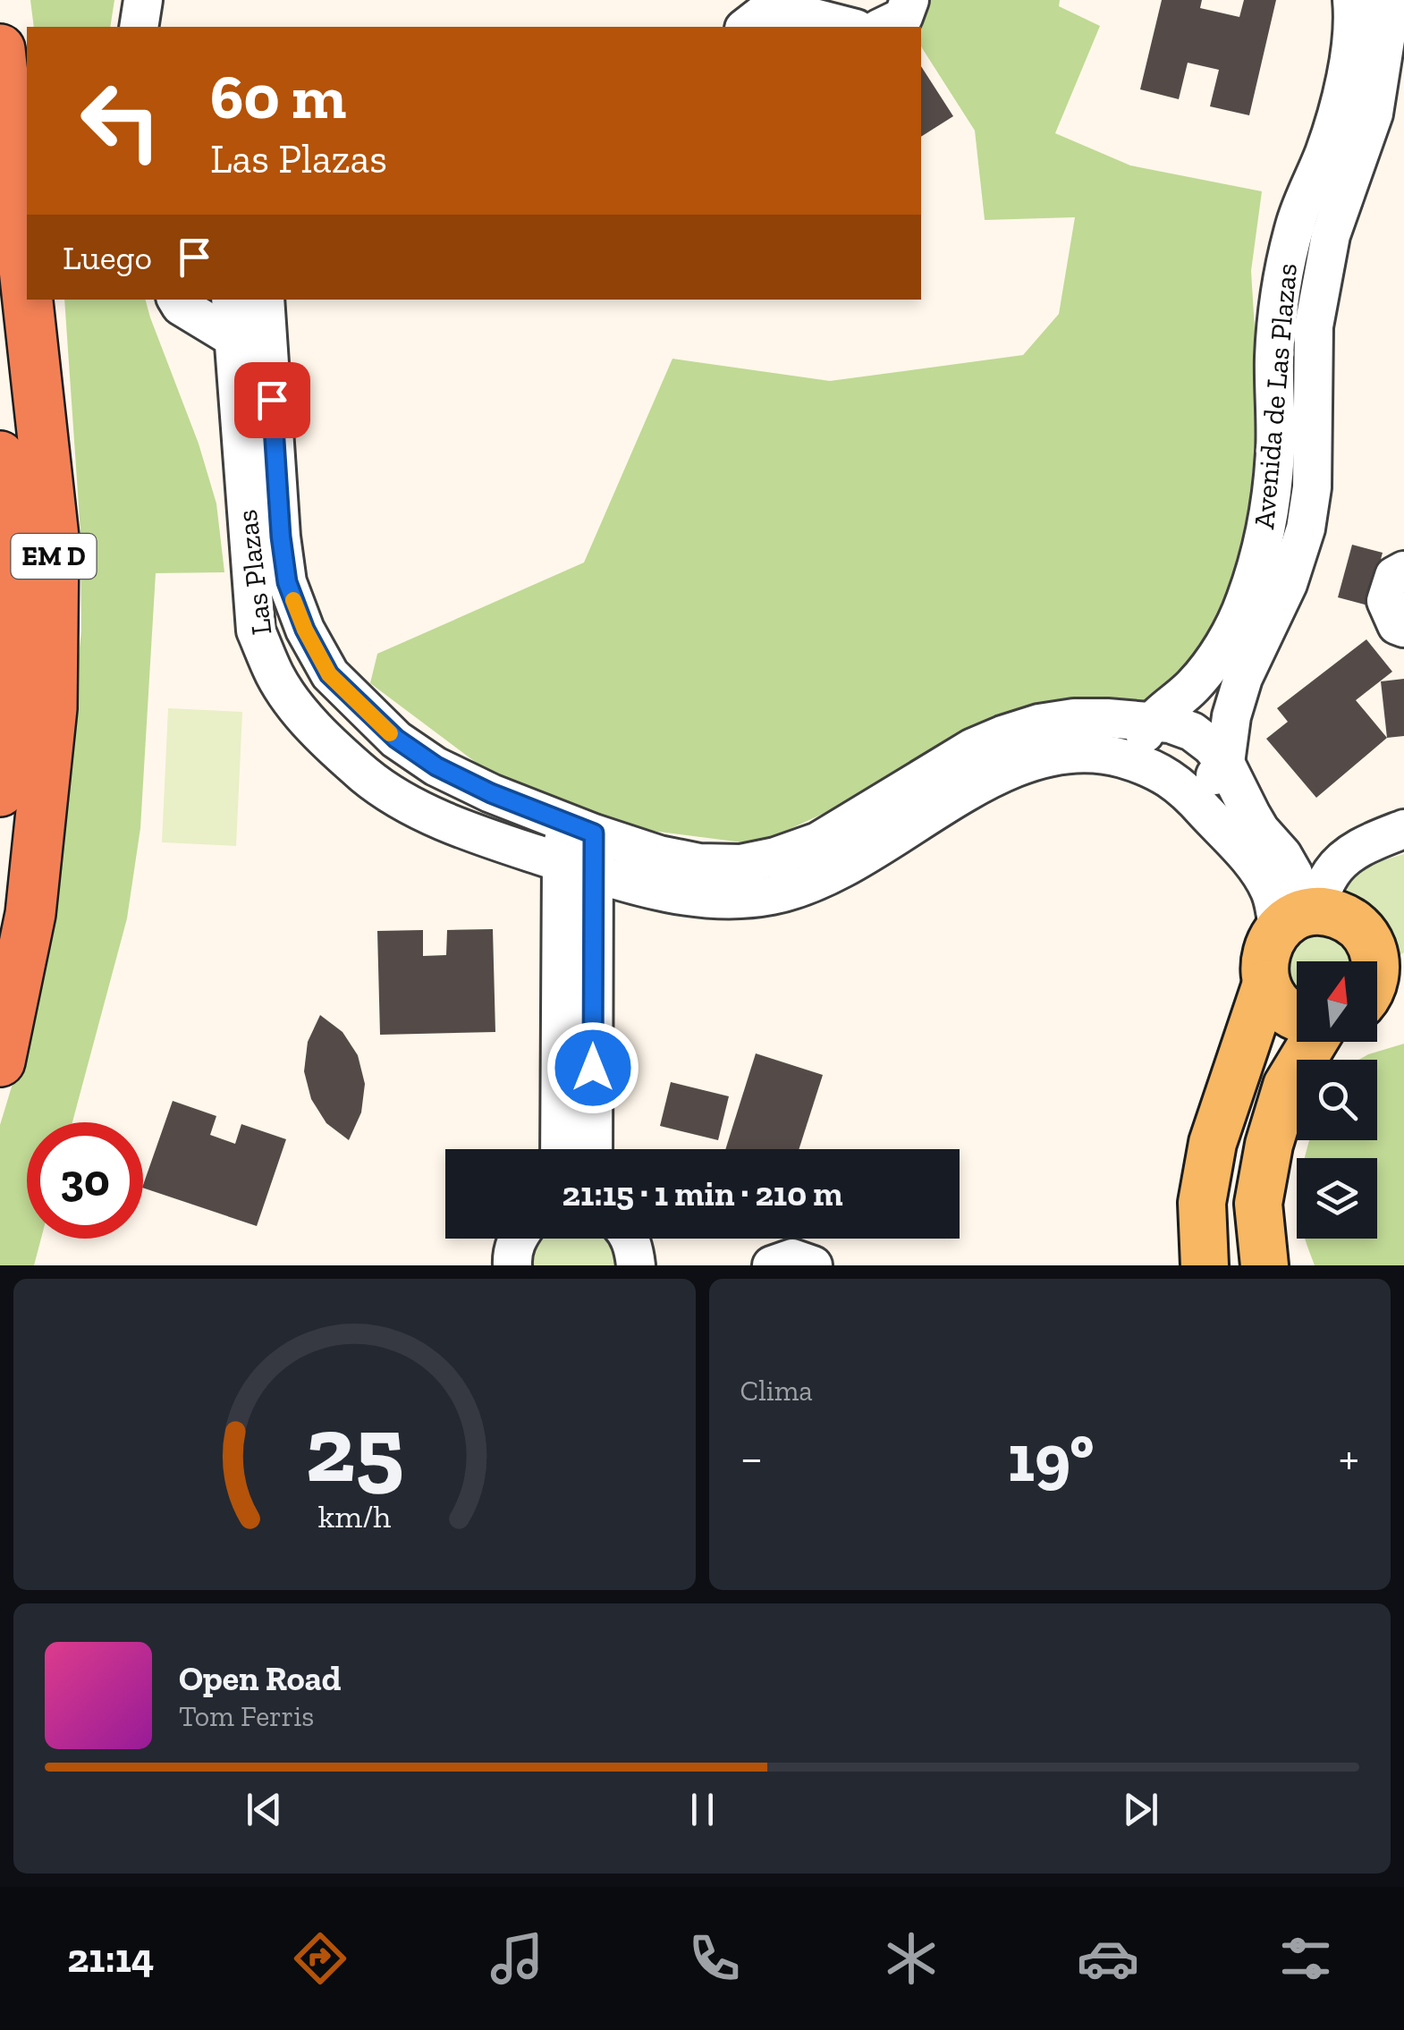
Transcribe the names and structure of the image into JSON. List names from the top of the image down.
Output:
{
  "streets": {
    "highway": ["EM D"],
    "street": ["Avenida de Las Plazas", "Las Plazas"]
  },
  "crossings": [
    ["Avenida de Las Plazas", "Las Plazas"]
  ],
  "north": "top",
  "page": {
    "turn": ["60 m", "Las Plazas"],
    "then": "Luego",
    "limit": "30",
    "trip": "21:15 · 1 min · 210 m",
    "tile": "Clima",
    "heat": ["−", "19°", "+"],
    "song": ["Open Road", "Tom Ferris"],
    "tabs": "21:14",
    "gauge": ["25", "km/h"]
  }
}
